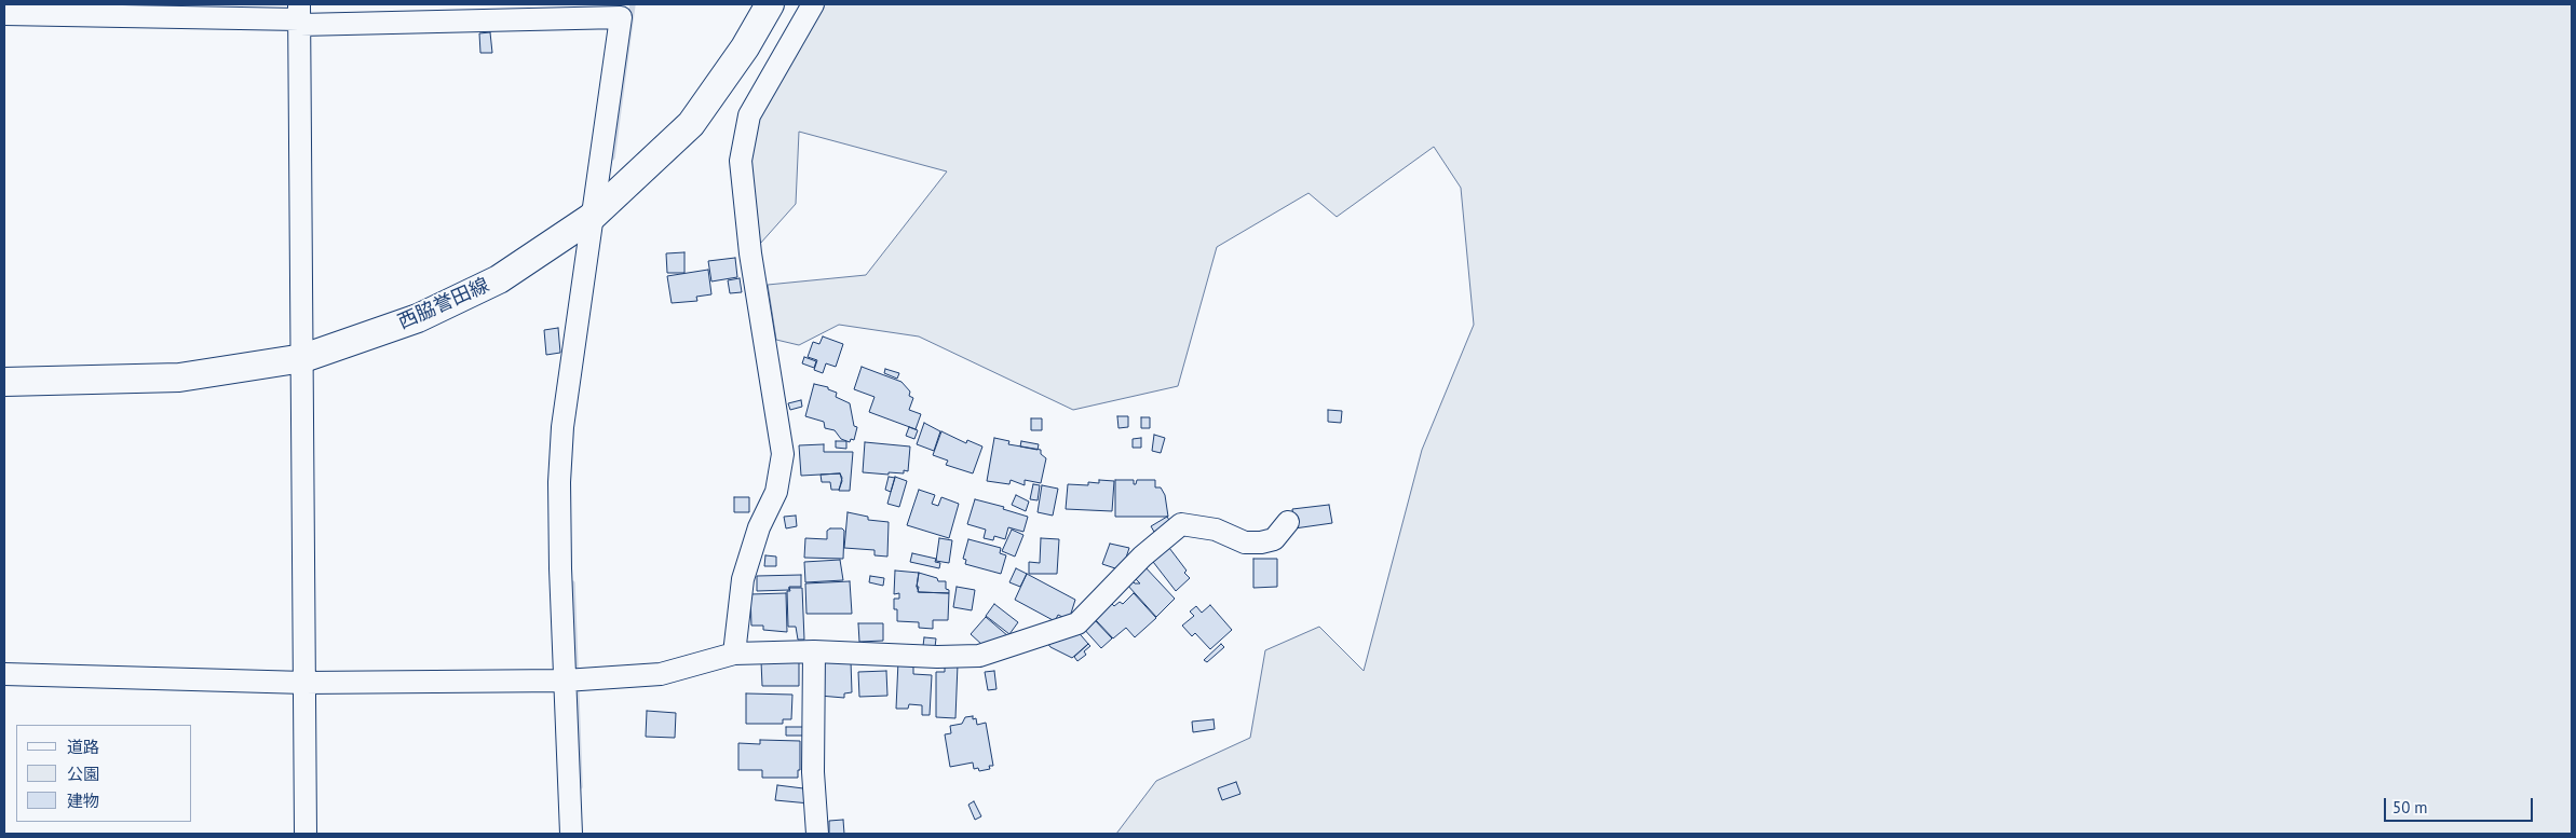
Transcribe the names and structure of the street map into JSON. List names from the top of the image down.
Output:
{
  "streets": {
    "main road": ["西脇誉田線"]
  },
  "legend": ["道路", "公園", "建物"],
  "scale_bar": "50 m"
}
